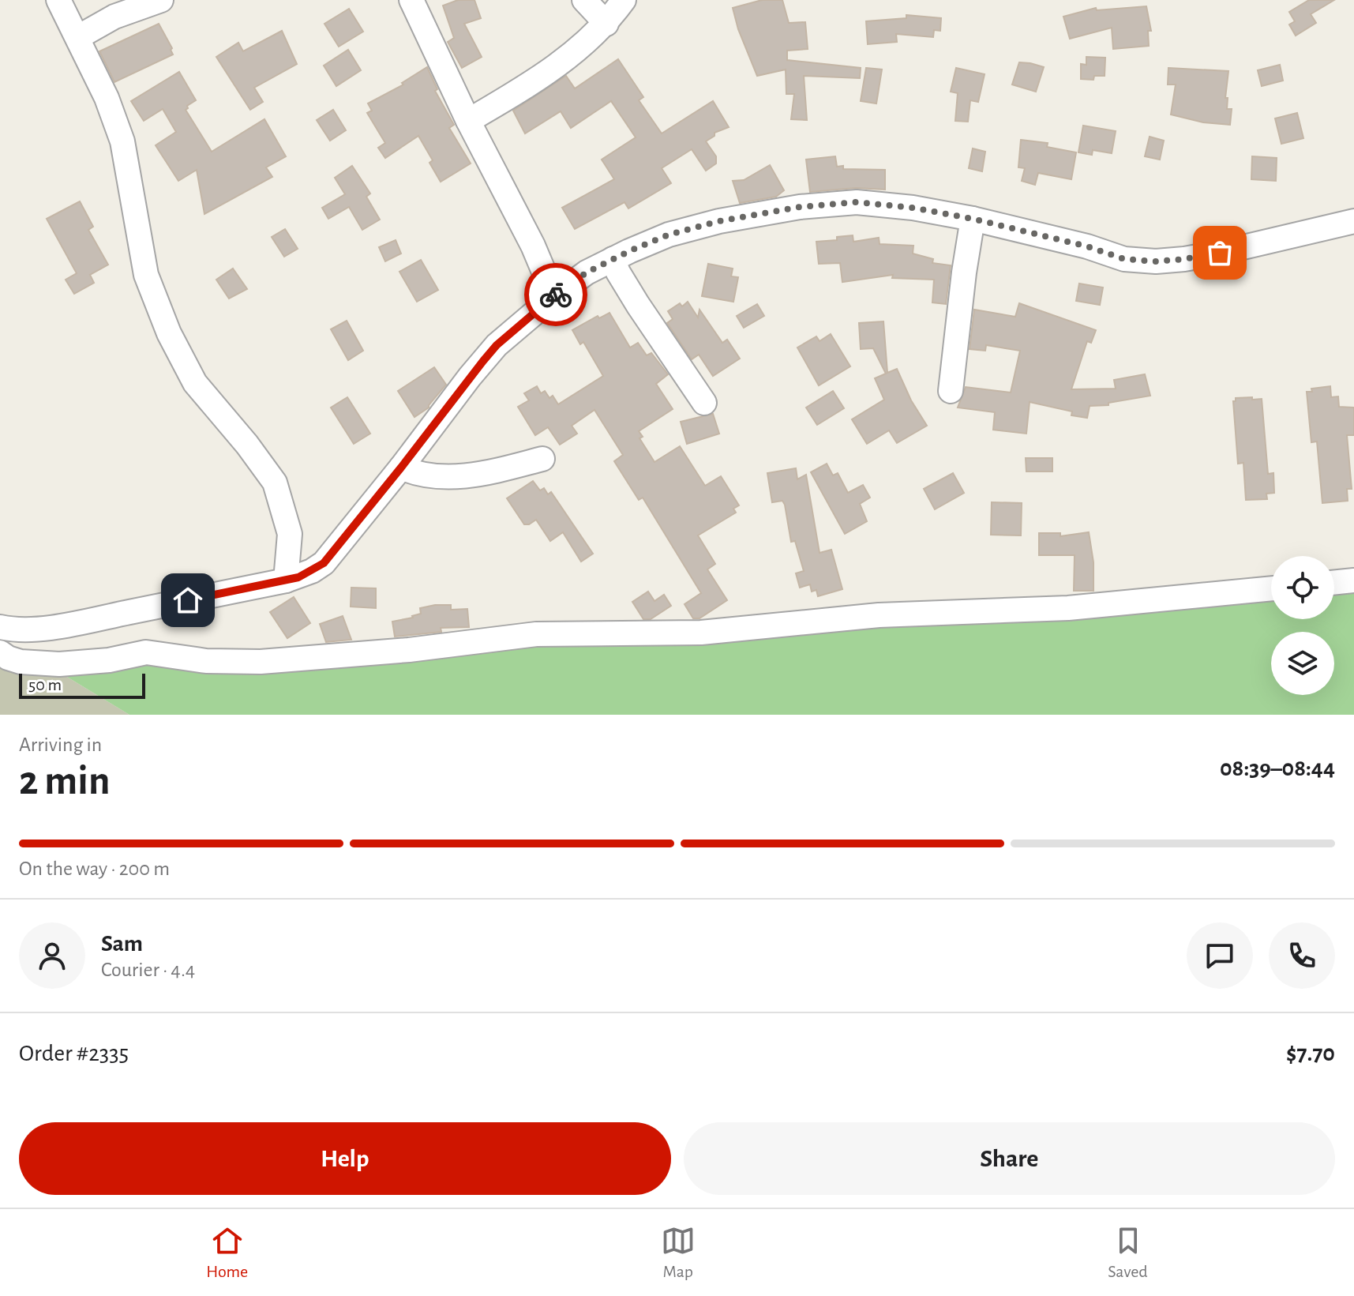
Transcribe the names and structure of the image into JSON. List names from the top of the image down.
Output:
{
  "scale_bar": "50 m",
  "page": {
    "scale": "50 m",
    "heading": ["2 min", "Arriving in", "08:39–08:44"],
    "panel": [
      "Sam",
      "Courier · 4.4",
      "Order #2335",
      "$7.70"
    ],
    "bar": "On the way · 200 m",
    "buttons": ["Help", "Share"],
    "tabs": ["Home", "Map", "Saved"]
  }
}
